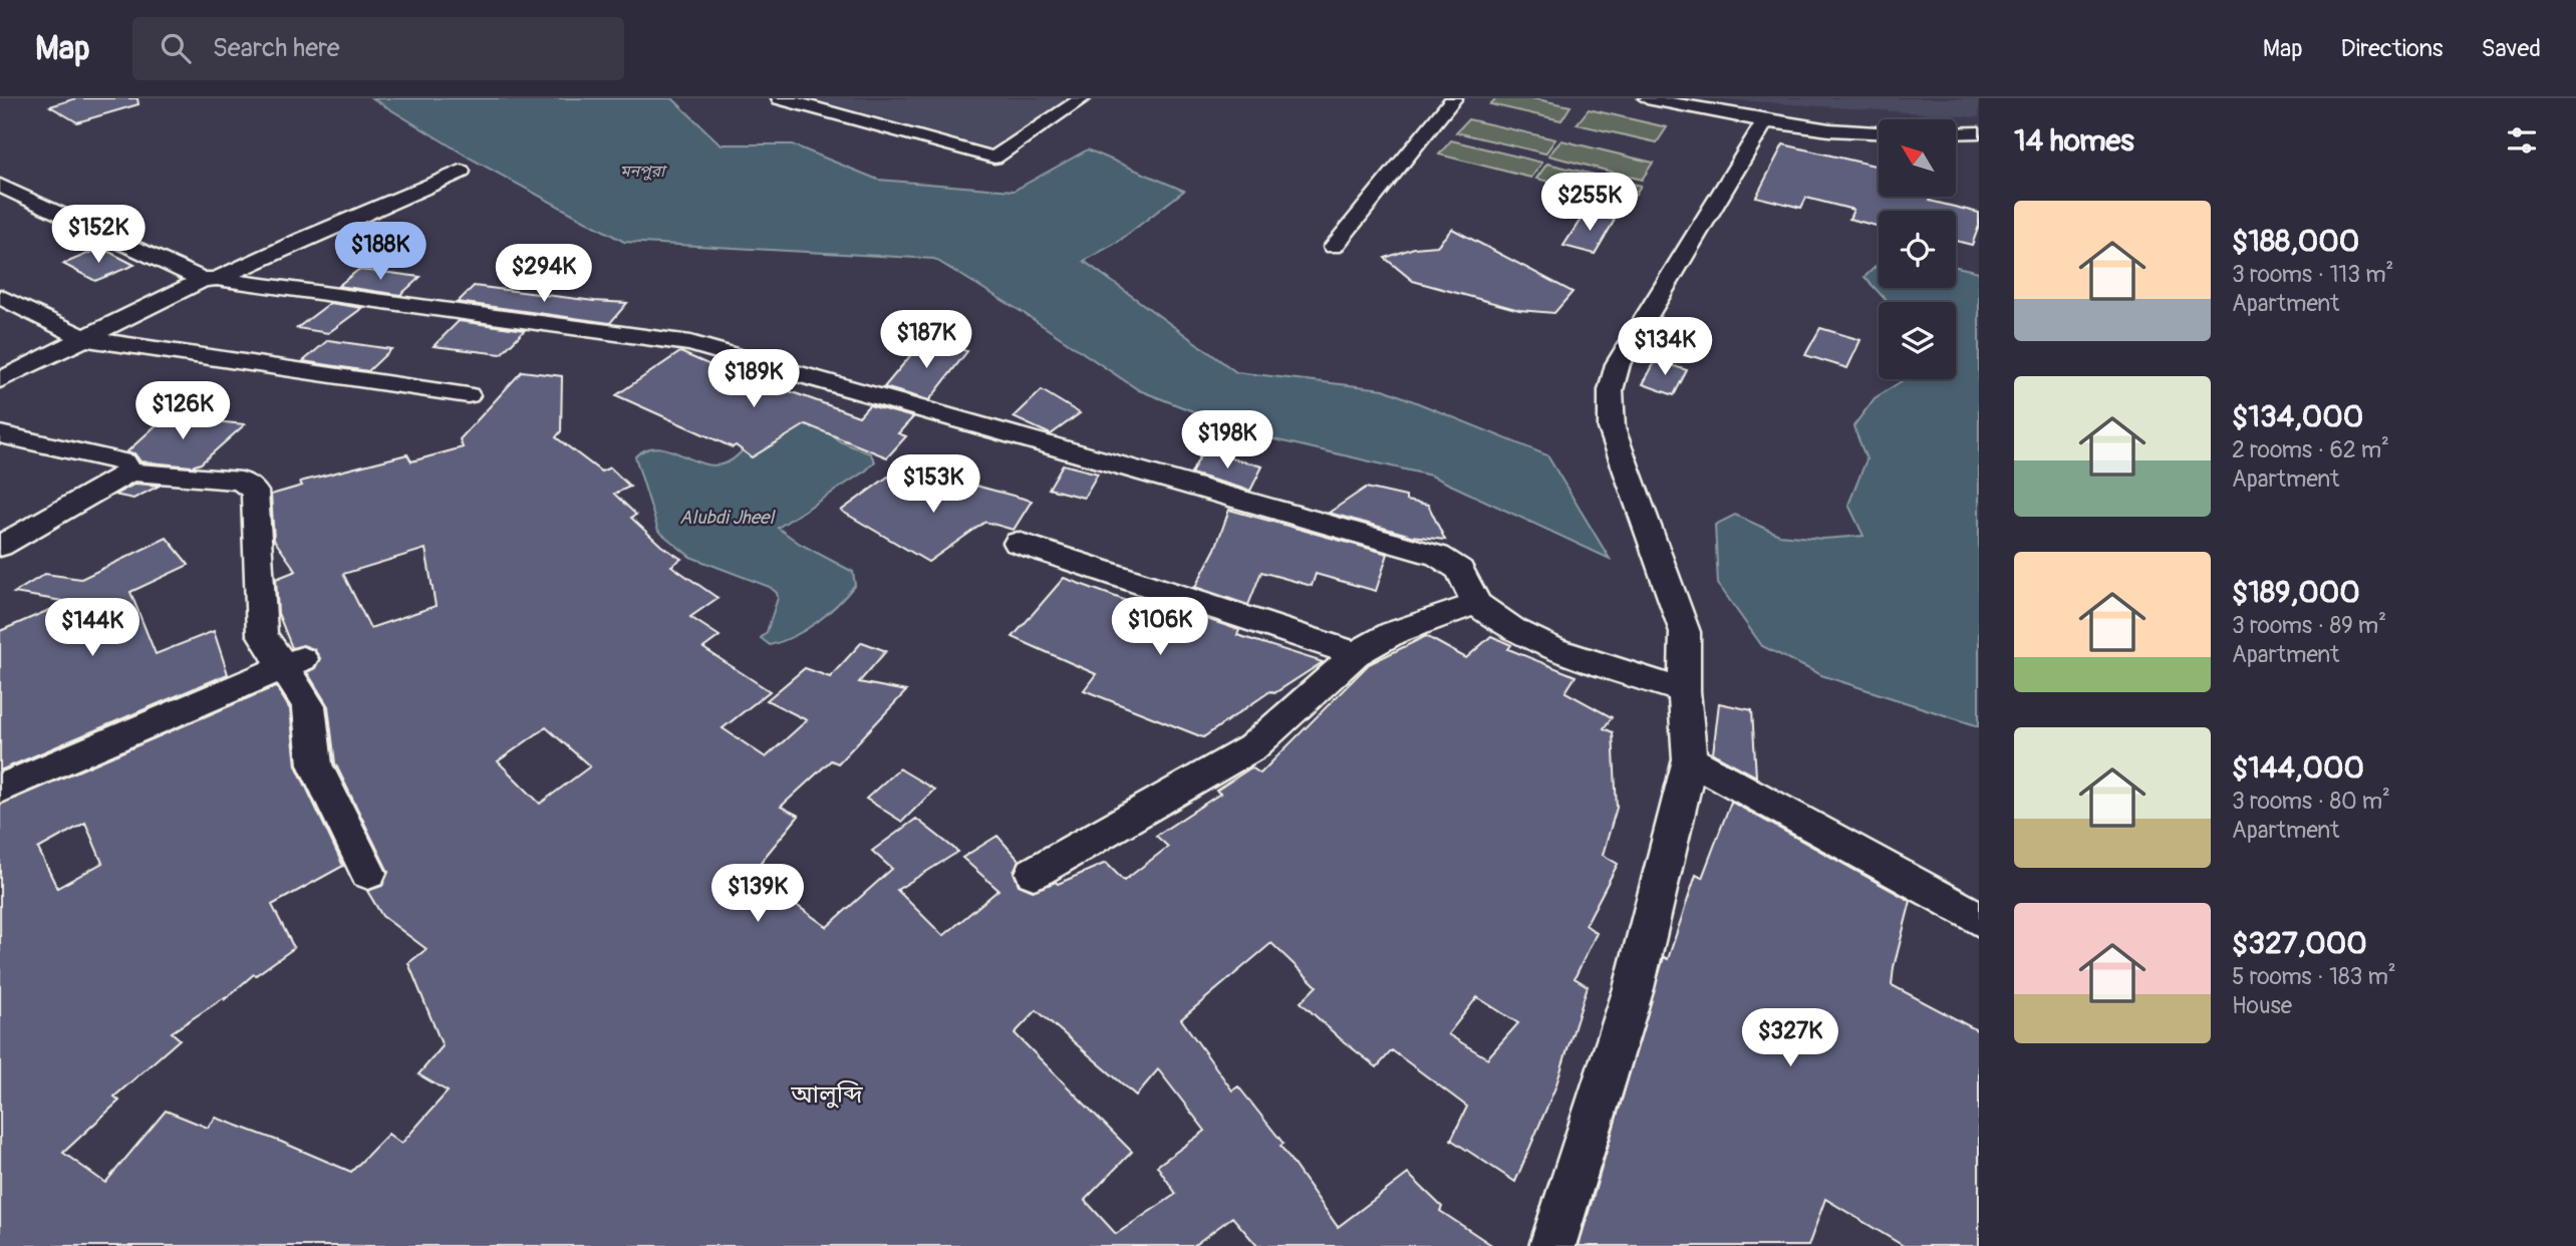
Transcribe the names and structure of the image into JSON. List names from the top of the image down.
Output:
{
  "districts": ["আলুব্দি"],
  "water": ["মনপুরা", "Alubdi Jheel"],
  "north": "top left",
  "page": {
    "header": "Map",
    "search": "Search here",
    "nav": ["Map", "Directions", "Saved"],
    "heading": "14 homes",
    "price": [
      "$255K",
      "$152K",
      "$188K",
      "$294K",
      "$187K",
      "$134K",
      "$189K",
      "$126K",
      "$198K",
      "$153K",
      "$106K",
      "$144K",
      "$139K",
      "$327K"
    ],
    "list": [
      {
        "name": "$188,000",
        "note": "3 rooms · 113 m² · Apartment"
      },
      {
        "name": "$134,000",
        "note": "2 rooms · 62 m² · Apartment"
      },
      {
        "name": "$189,000",
        "note": "3 rooms · 89 m² · Apartment"
      },
      {
        "name": "$144,000",
        "note": "3 rooms · 80 m² · Apartment"
      },
      {
        "name": "$327,000",
        "note": "5 rooms · 183 m² · House"
      }
    ]
  }
}
